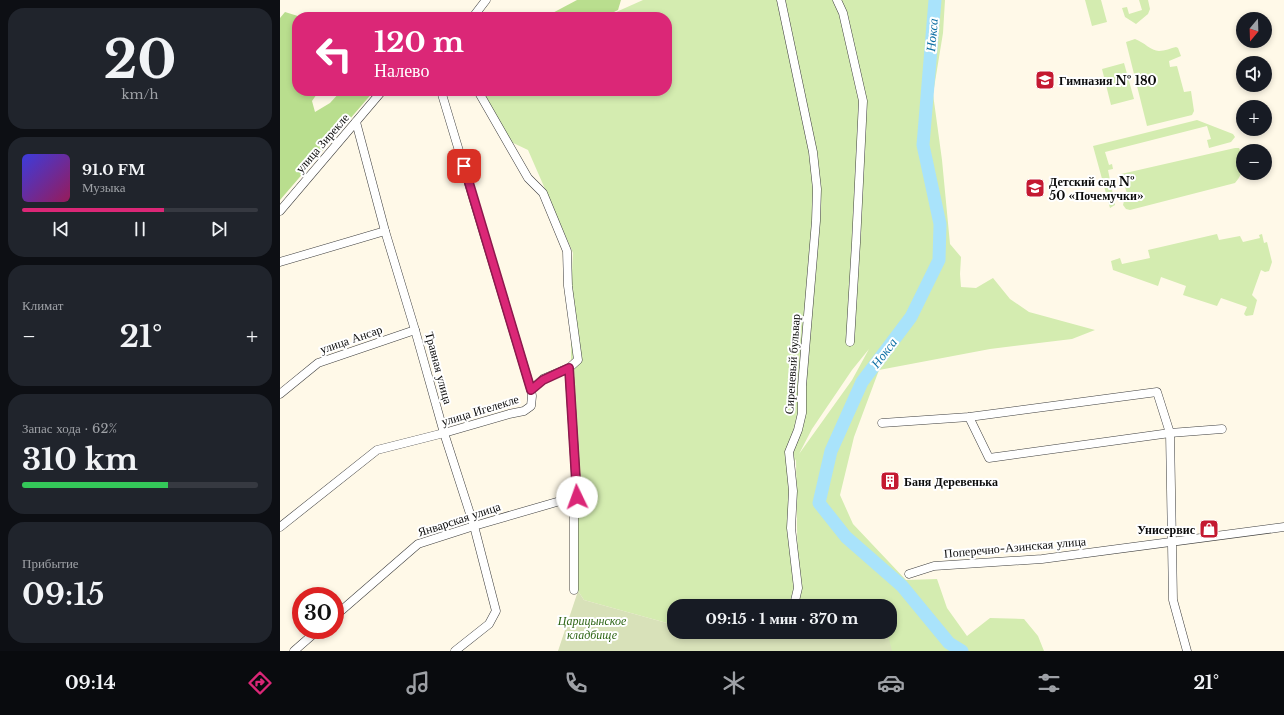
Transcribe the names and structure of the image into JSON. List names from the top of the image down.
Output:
{
  "streets": {
    "street": [
      "улица Зирекле",
      "улица Ансар",
      "Сиреневый бульвар",
      "Травная улица",
      "улица Игелекле",
      "Январская улица",
      "Поперечно-Азинская улица"
    ]
  },
  "crossings": [
    ["улица Зирекле", "Травная улица"],
    ["улица Ансар", "Травная улица"],
    ["Травная улица", "улица Игелекле"],
    ["Травная улица", "Январская улица"]
  ],
  "water": ["Нокса"],
  "parks": ["Царицынское кладбище"],
  "places": {
    "school or university": ["Гимназия № 180", "Детский сад № 50 «Почемучки»"],
    "building": ["Баня Деревенька"],
    "shop": ["Унисервис"]
  },
  "north": "bottom",
  "page": {
    "tile": [
      ["20", "km/h"],
      "Климат",
      ["Запас хода · 62%", "310 km"],
      ["Прибытие", "09:15"]
    ],
    "map_buttons": ["+", "−"],
    "turn": ["120 m", "Налево"],
    "song": ["91.0 FM", "Музыка"],
    "heat": ["−", "21°", "+"],
    "limit": "30",
    "trip": "09:15 · 1 мин · 370 m",
    "tabs": ["09:14", "21°"]
  }
}
